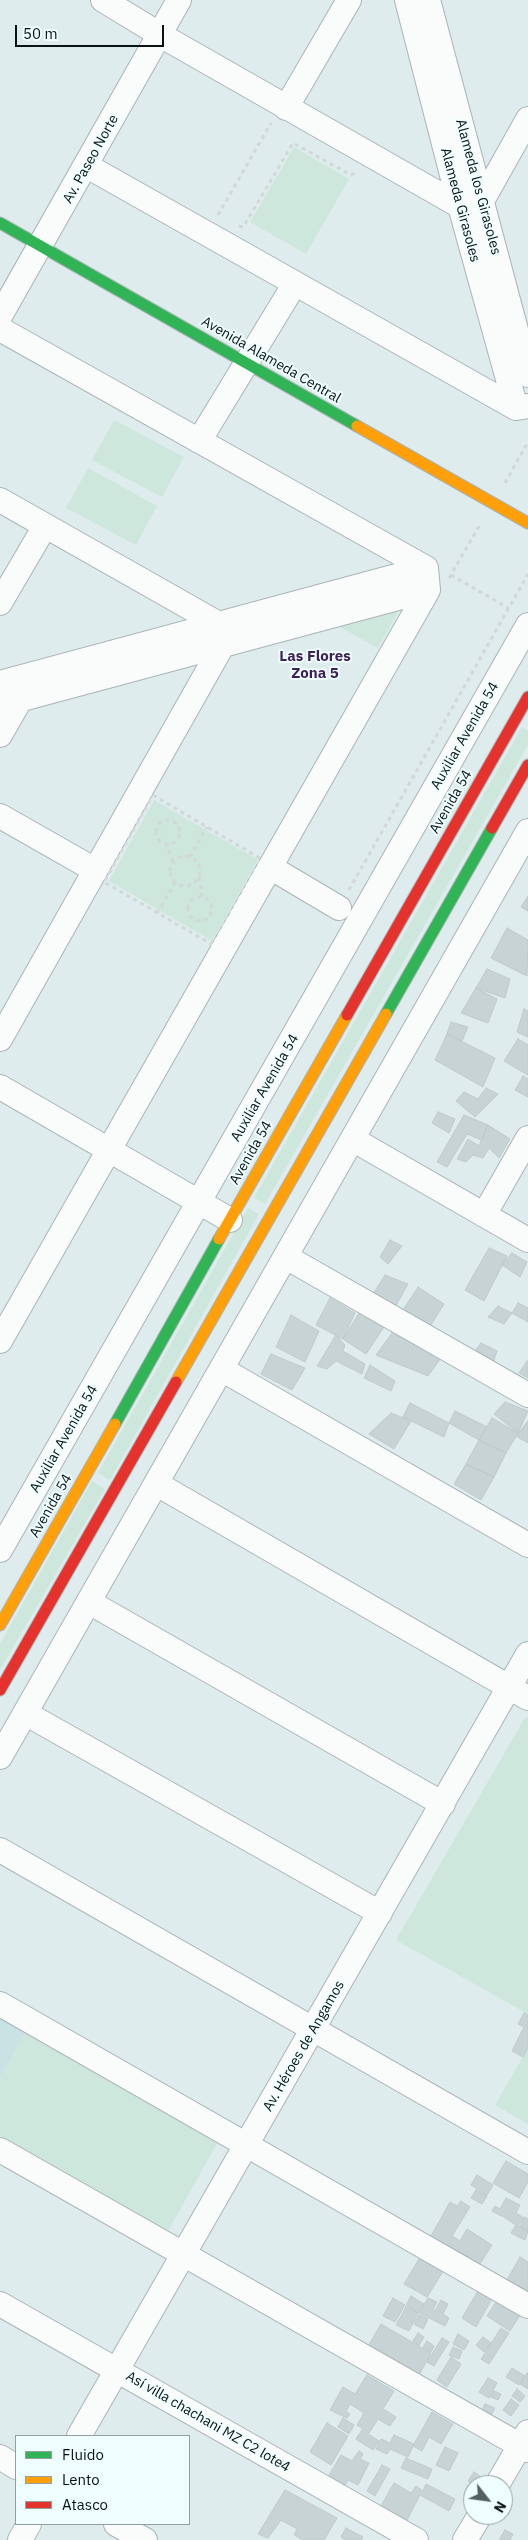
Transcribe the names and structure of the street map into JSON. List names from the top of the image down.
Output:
{
  "streets": {
    "main road": ["Avenida Alameda Central", "Avenida 54"],
    "street": [
      "Av. Paseo Norte",
      "Alameda los Girasoles",
      "Alameda Girasoles",
      "Auxiliar Avenida 54",
      "Av. Héroes de Angamos",
      "Así villa chachani MZ C2 lote4"
    ]
  },
  "crossings": [
    ["Av. Paseo Norte", "Avenida Alameda Central"],
    ["Alameda los Girasoles", "Alameda Girasoles"],
    ["Av. Héroes de Angamos", "Así villa chachani MZ C2 lote4"]
  ],
  "districts": ["Las Flores Zona 5"],
  "legend": ["Fluido", "Lento", "Atasco"],
  "scale_bar": "50 m",
  "north": "bottom right"
}
